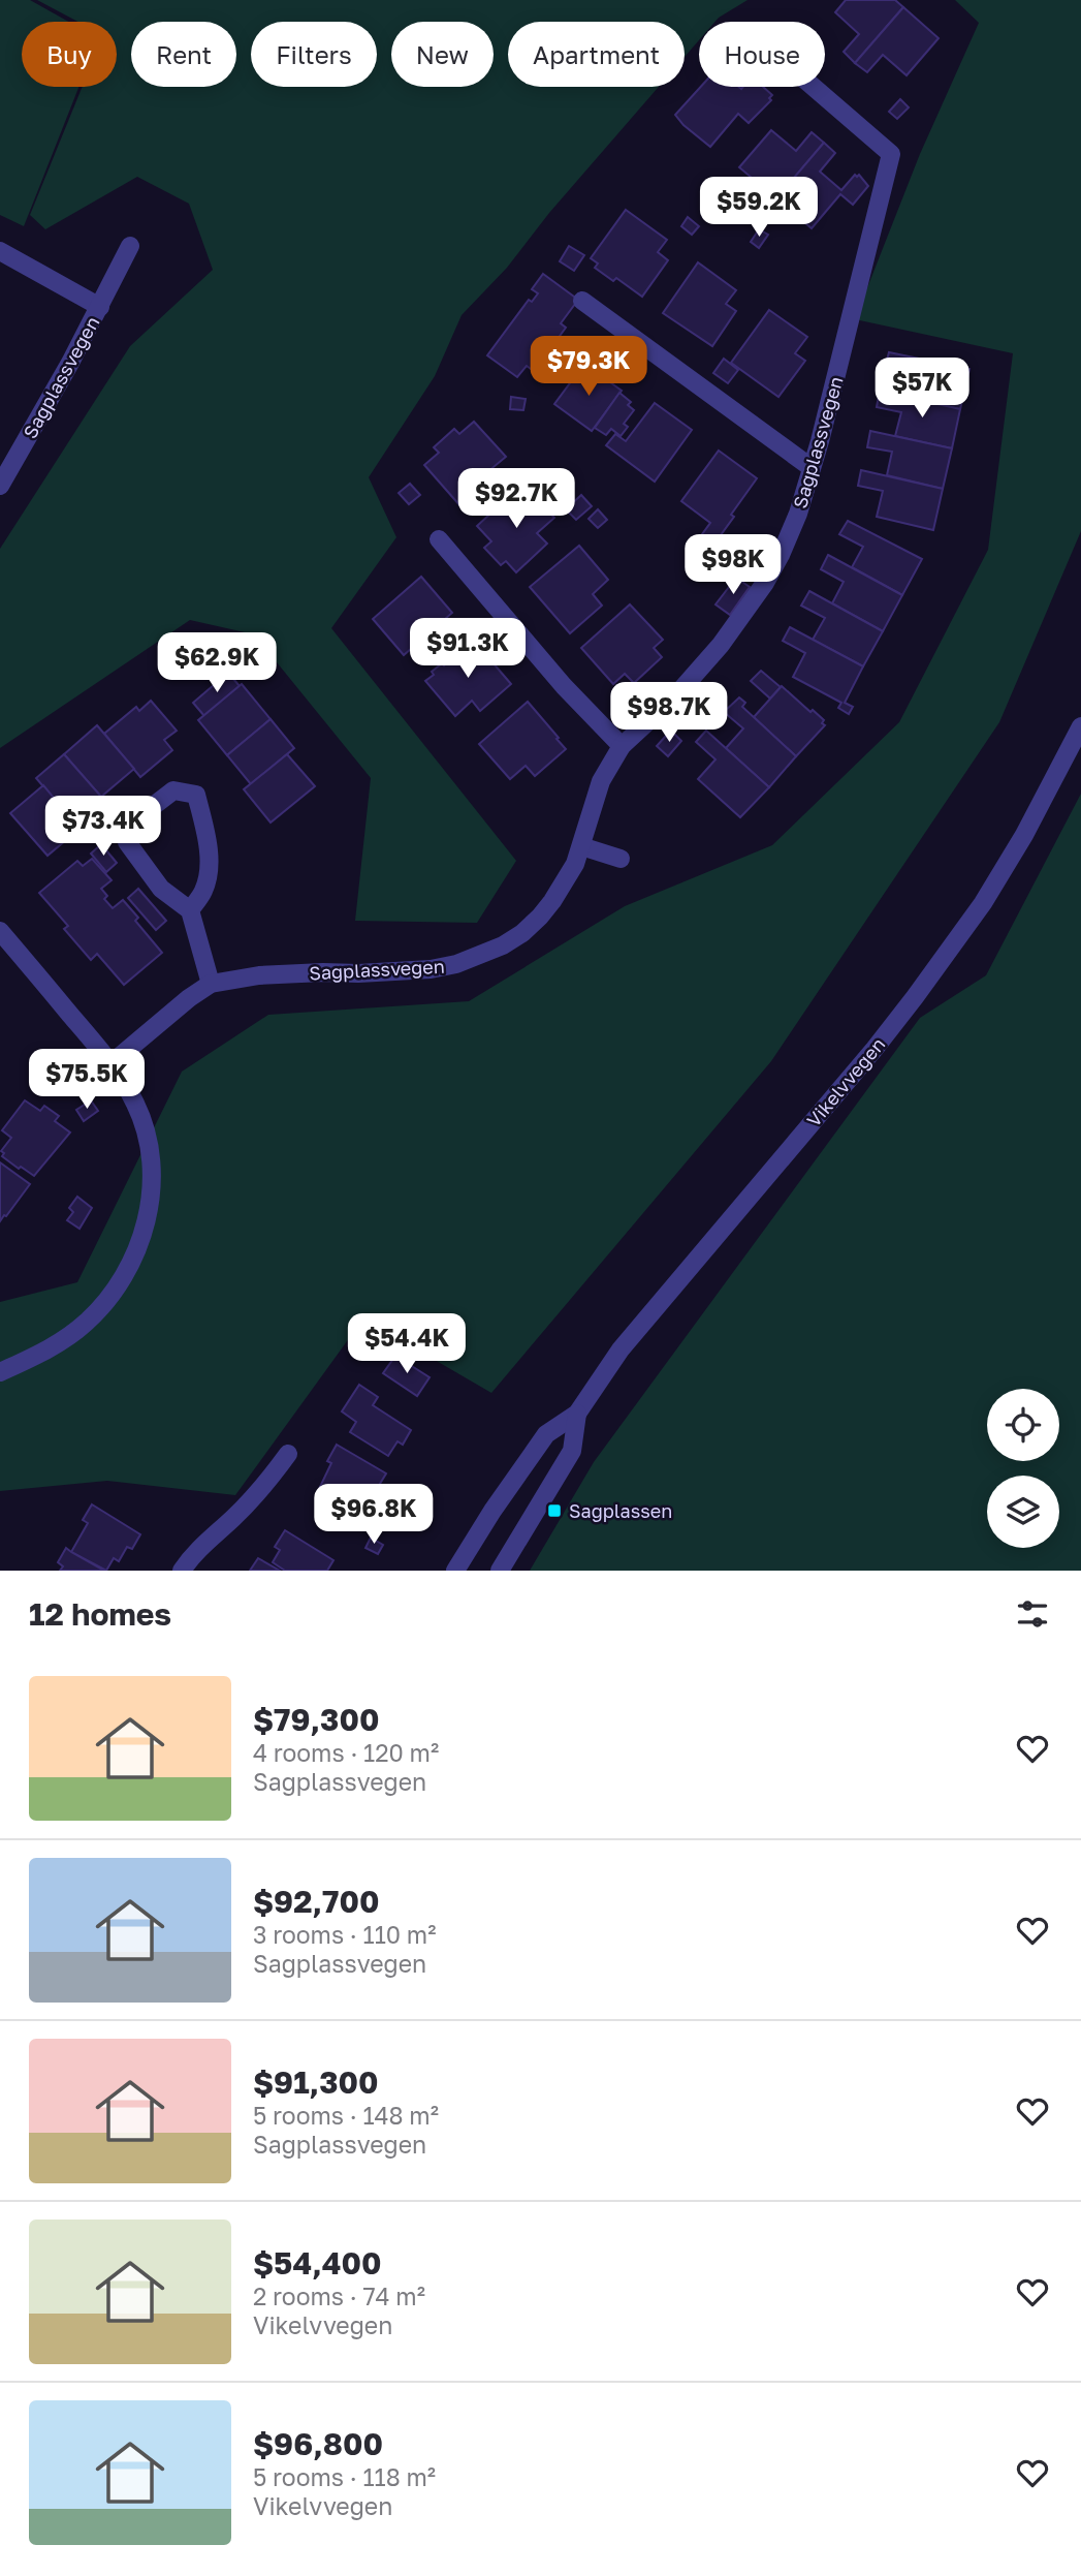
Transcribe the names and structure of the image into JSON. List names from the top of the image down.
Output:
{
  "streets": {
    "street": ["Sagplassvegen", "Vikelvvegen"]
  },
  "places": {
    "transit": ["Sagplassen"]
  },
  "page": {
    "chip": [
      "Buy",
      "Rent",
      "Filters",
      "New",
      "Apartment",
      "House"
    ],
    "price": [
      "$59.2K",
      "$79.3K",
      "$57K",
      "$92.7K",
      "$98K",
      "$91.3K",
      "$62.9K",
      "$98.7K",
      "$73.4K",
      "$75.5K",
      "$54.4K",
      "$96.8K"
    ],
    "heading": "12 homes",
    "list": [
      {
        "name": "$79,300",
        "note": "4 rooms · 120 m² · Sagplassvegen"
      },
      {
        "name": "$92,700",
        "note": "3 rooms · 110 m² · Sagplassvegen"
      },
      {
        "name": "$91,300",
        "note": "5 rooms · 148 m² · Sagplassvegen"
      },
      {
        "name": "$54,400",
        "note": "2 rooms · 74 m² · Vikelvvegen"
      },
      {
        "name": "$96,800",
        "note": "5 rooms · 118 m² · Vikelvvegen"
      }
    ]
  }
}
